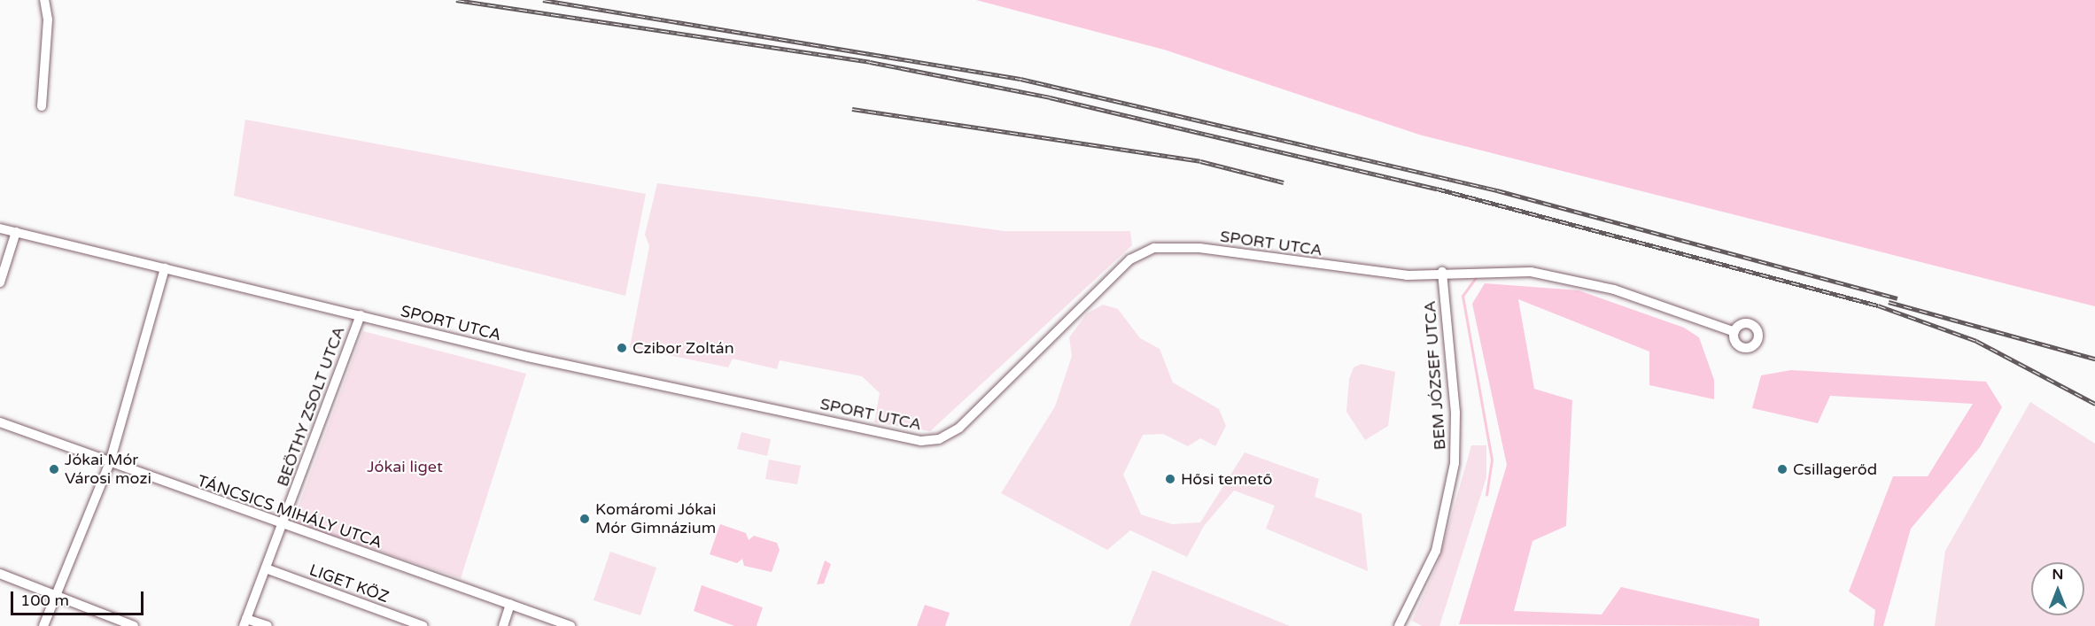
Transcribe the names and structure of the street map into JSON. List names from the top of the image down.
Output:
{
  "streets": {
    "street": [
      "SPORT UTCA",
      "BEM JÓZSEF UTCA",
      "BEÖTHY ZSOLT UTCA",
      "TÁNCSICS MIHÁLY UTCA",
      "LIGET KÖZ"
    ]
  },
  "crossings": [
    ["SPORT UTCA", "BEM JÓZSEF UTCA"],
    ["SPORT UTCA", "BEÖTHY ZSOLT UTCA"],
    ["BEÖTHY ZSOLT UTCA", "TÁNCSICS MIHÁLY UTCA"],
    ["BEÖTHY ZSOLT UTCA", "LIGET KÖZ"]
  ],
  "parks": ["Jókai liget"],
  "places": [
    "Czibor Zoltán",
    "Jókai Mór Városi mozi",
    "Csillagerőd",
    "Hősi temető",
    "Komáromi Jókai Mór Gimnázium"
  ],
  "scale_bar": "100 m",
  "north": "top"
}
